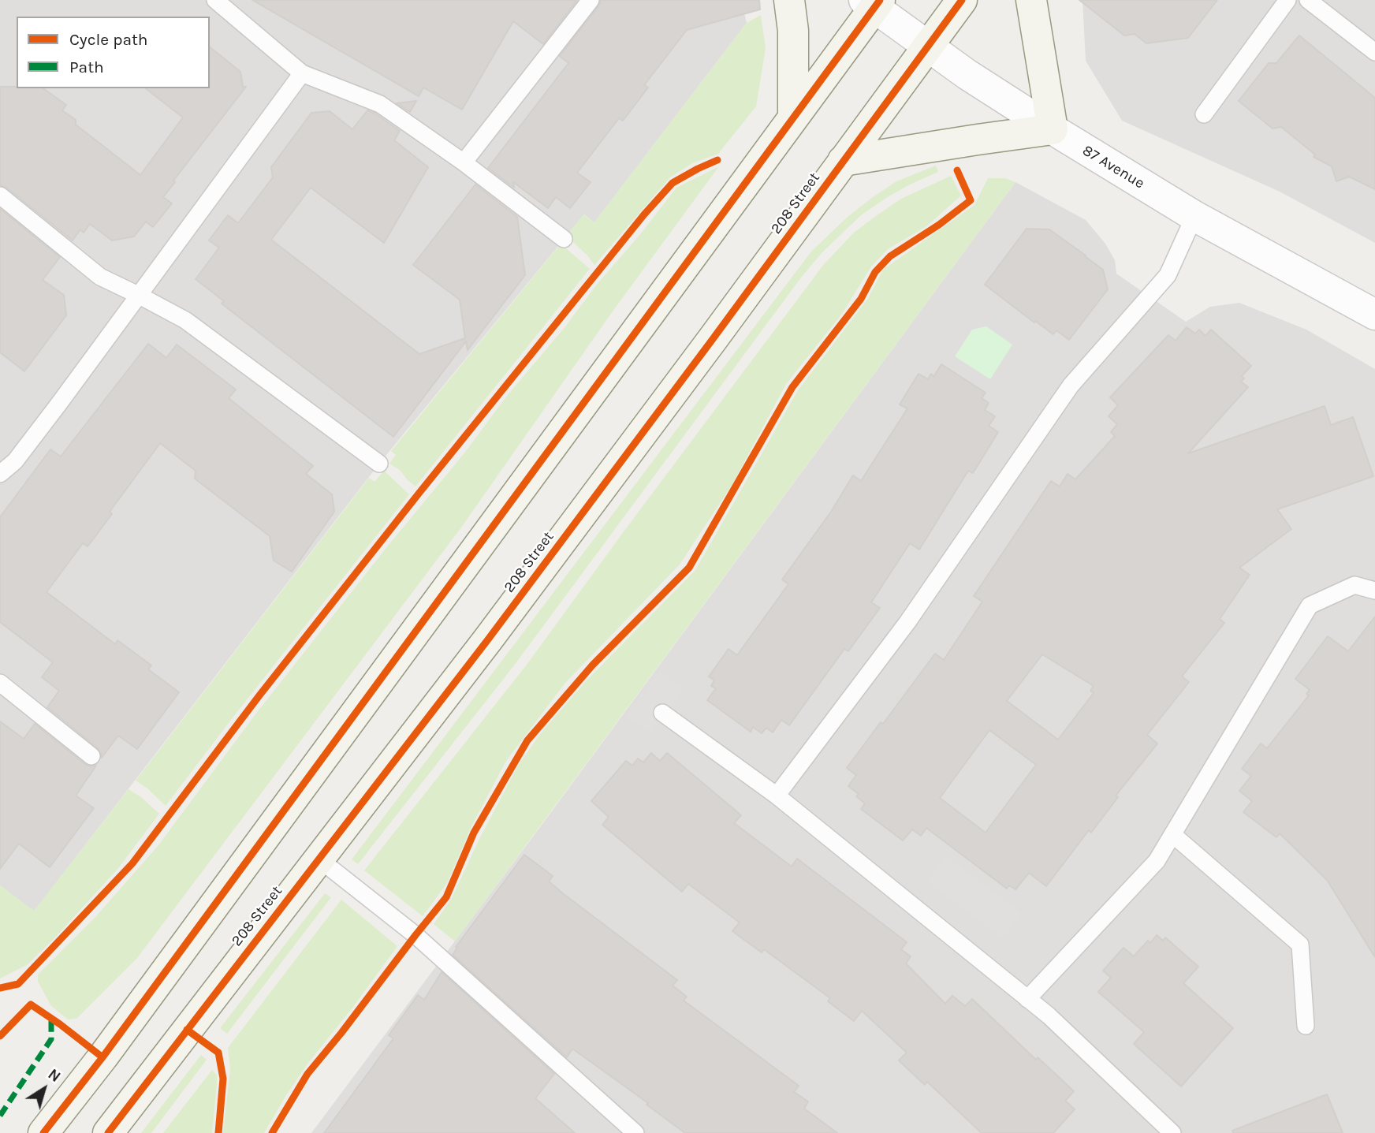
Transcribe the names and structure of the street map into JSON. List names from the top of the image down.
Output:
{
  "streets": {
    "main road": ["208 Street"],
    "street": ["87 Avenue"]
  },
  "crossings": [
    ["87 Avenue", "208 Street"]
  ],
  "legend": ["Cycle path", "Path"],
  "north": "top right"
}
